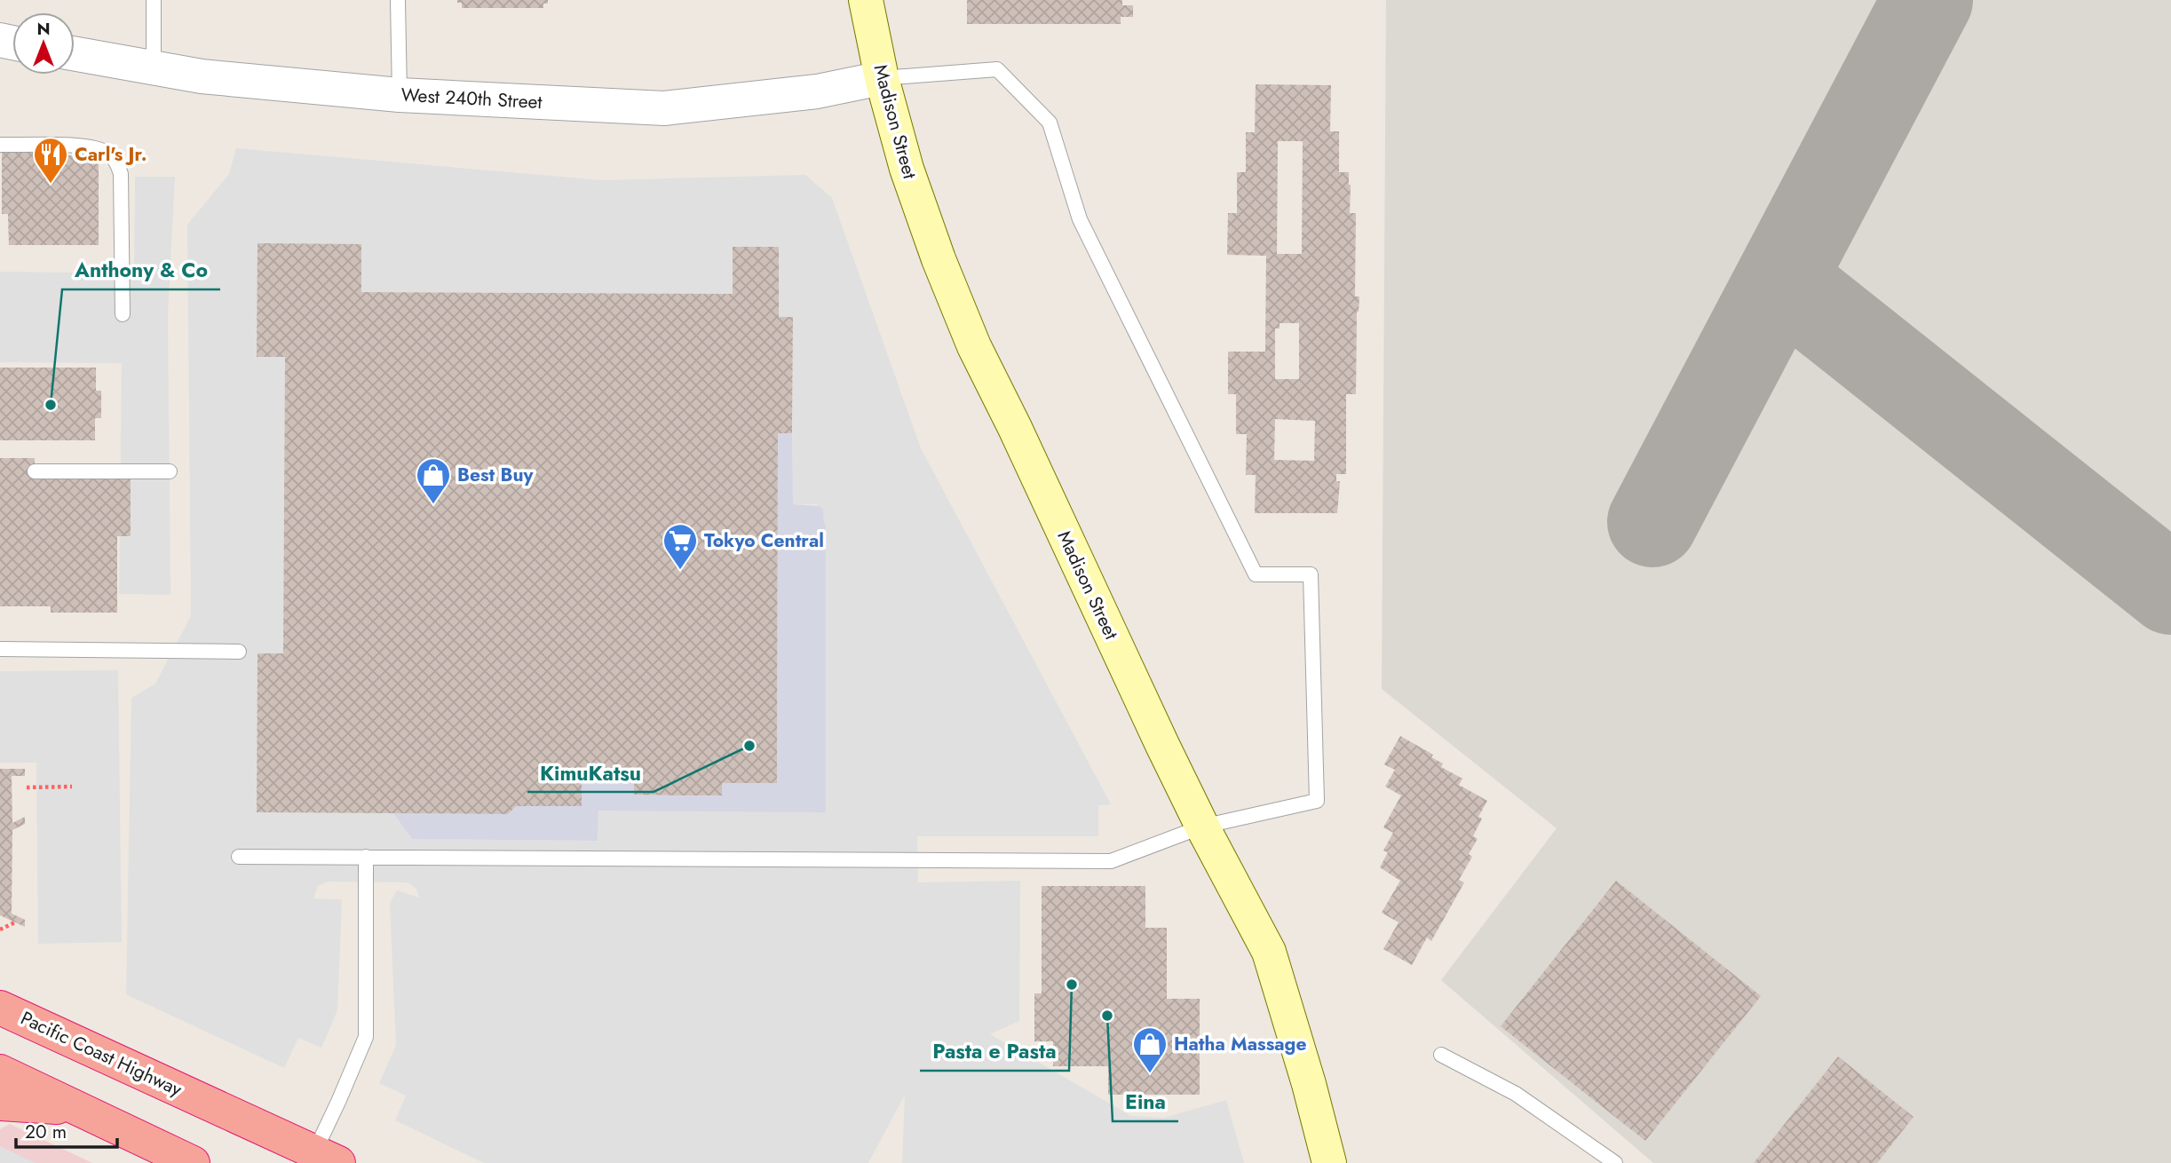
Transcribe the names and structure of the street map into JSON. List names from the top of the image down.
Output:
{
  "streets": {
    "highway": ["Pacific Coast Highway"],
    "main road": ["Madison Street"],
    "street": ["West 240th Street"]
  },
  "crossings": [
    ["West 240th Street", "Madison Street"]
  ],
  "places": {
    "restaurant": ["Carl's Jr."],
    "other": [
      "Anthony & Co",
      "KimuKatsu",
      "Pasta e Pasta",
      "Eina"
    ],
    "shop": ["Best Buy", "Hatha Massage"],
    "supermarket": ["Tokyo Central"]
  },
  "scale_bar": "20 m",
  "north": "top"
}
